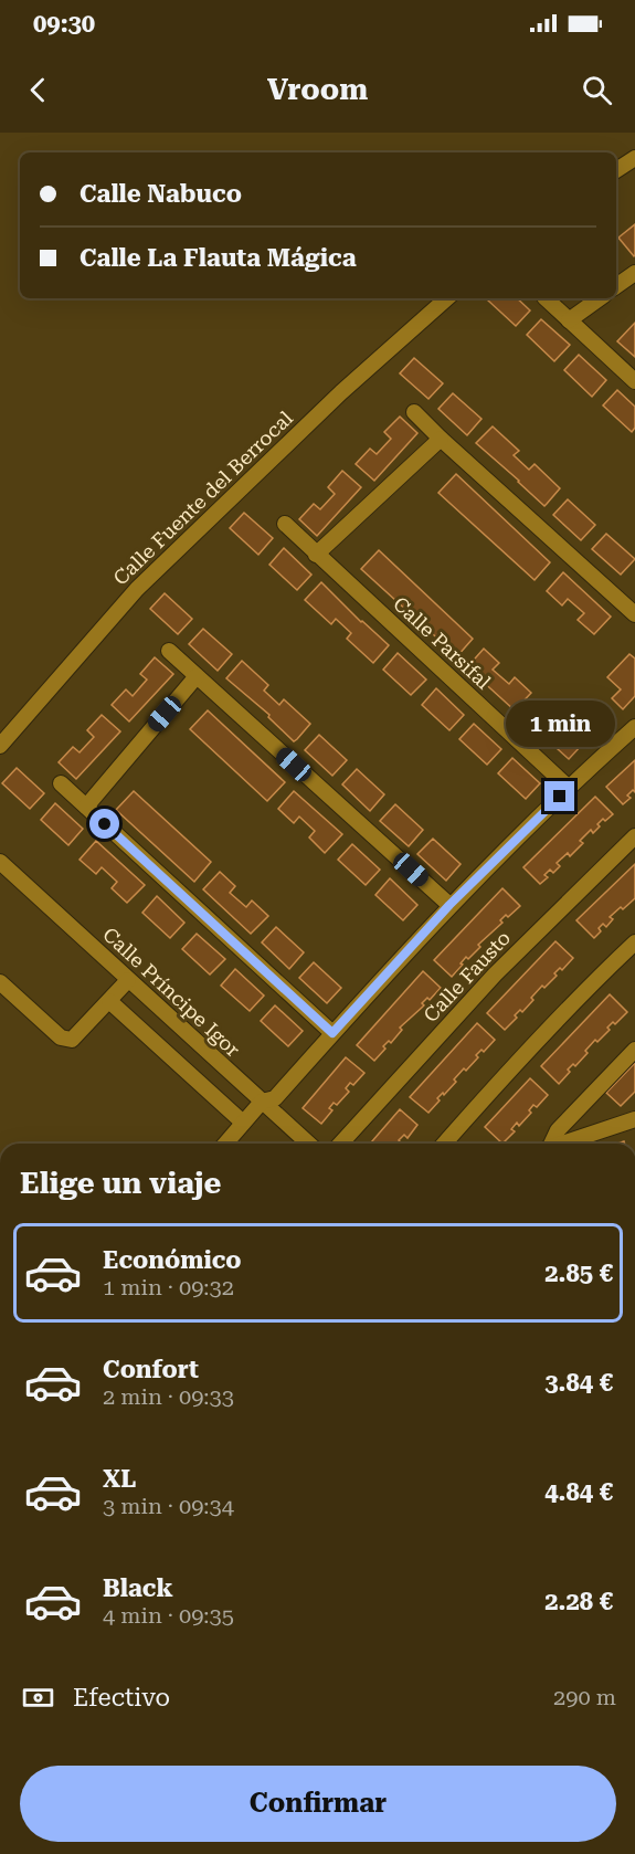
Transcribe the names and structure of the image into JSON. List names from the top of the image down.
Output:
{
  "streets": {
    "street": [
      "Calle Fuente del Berrocal",
      "Calle Parsifal",
      "Calle Fausto",
      "Calle Príncipe Igor"
    ]
  },
  "page": {
    "status": "09:30",
    "header": "Vroom",
    "banner": ["Calle Nabuco", "Calle La Flauta Mágica"],
    "bubble": "1 min",
    "heading": "Elige un viaje",
    "list": [
      {
        "name": "Económico",
        "note": "1 min · 09:32",
        "value": "2.85 €"
      },
      {
        "name": "Confort",
        "note": "2 min · 09:33",
        "value": "3.84 €"
      },
      {
        "name": "XL",
        "note": "3 min · 09:34",
        "value": "4.84 €"
      },
      {
        "name": "Black",
        "note": "4 min · 09:35",
        "value": "2.28 €"
      }
    ],
    "pay": ["Efectivo", "290 m"],
    "buttons": "Confirmar"
  }
}
